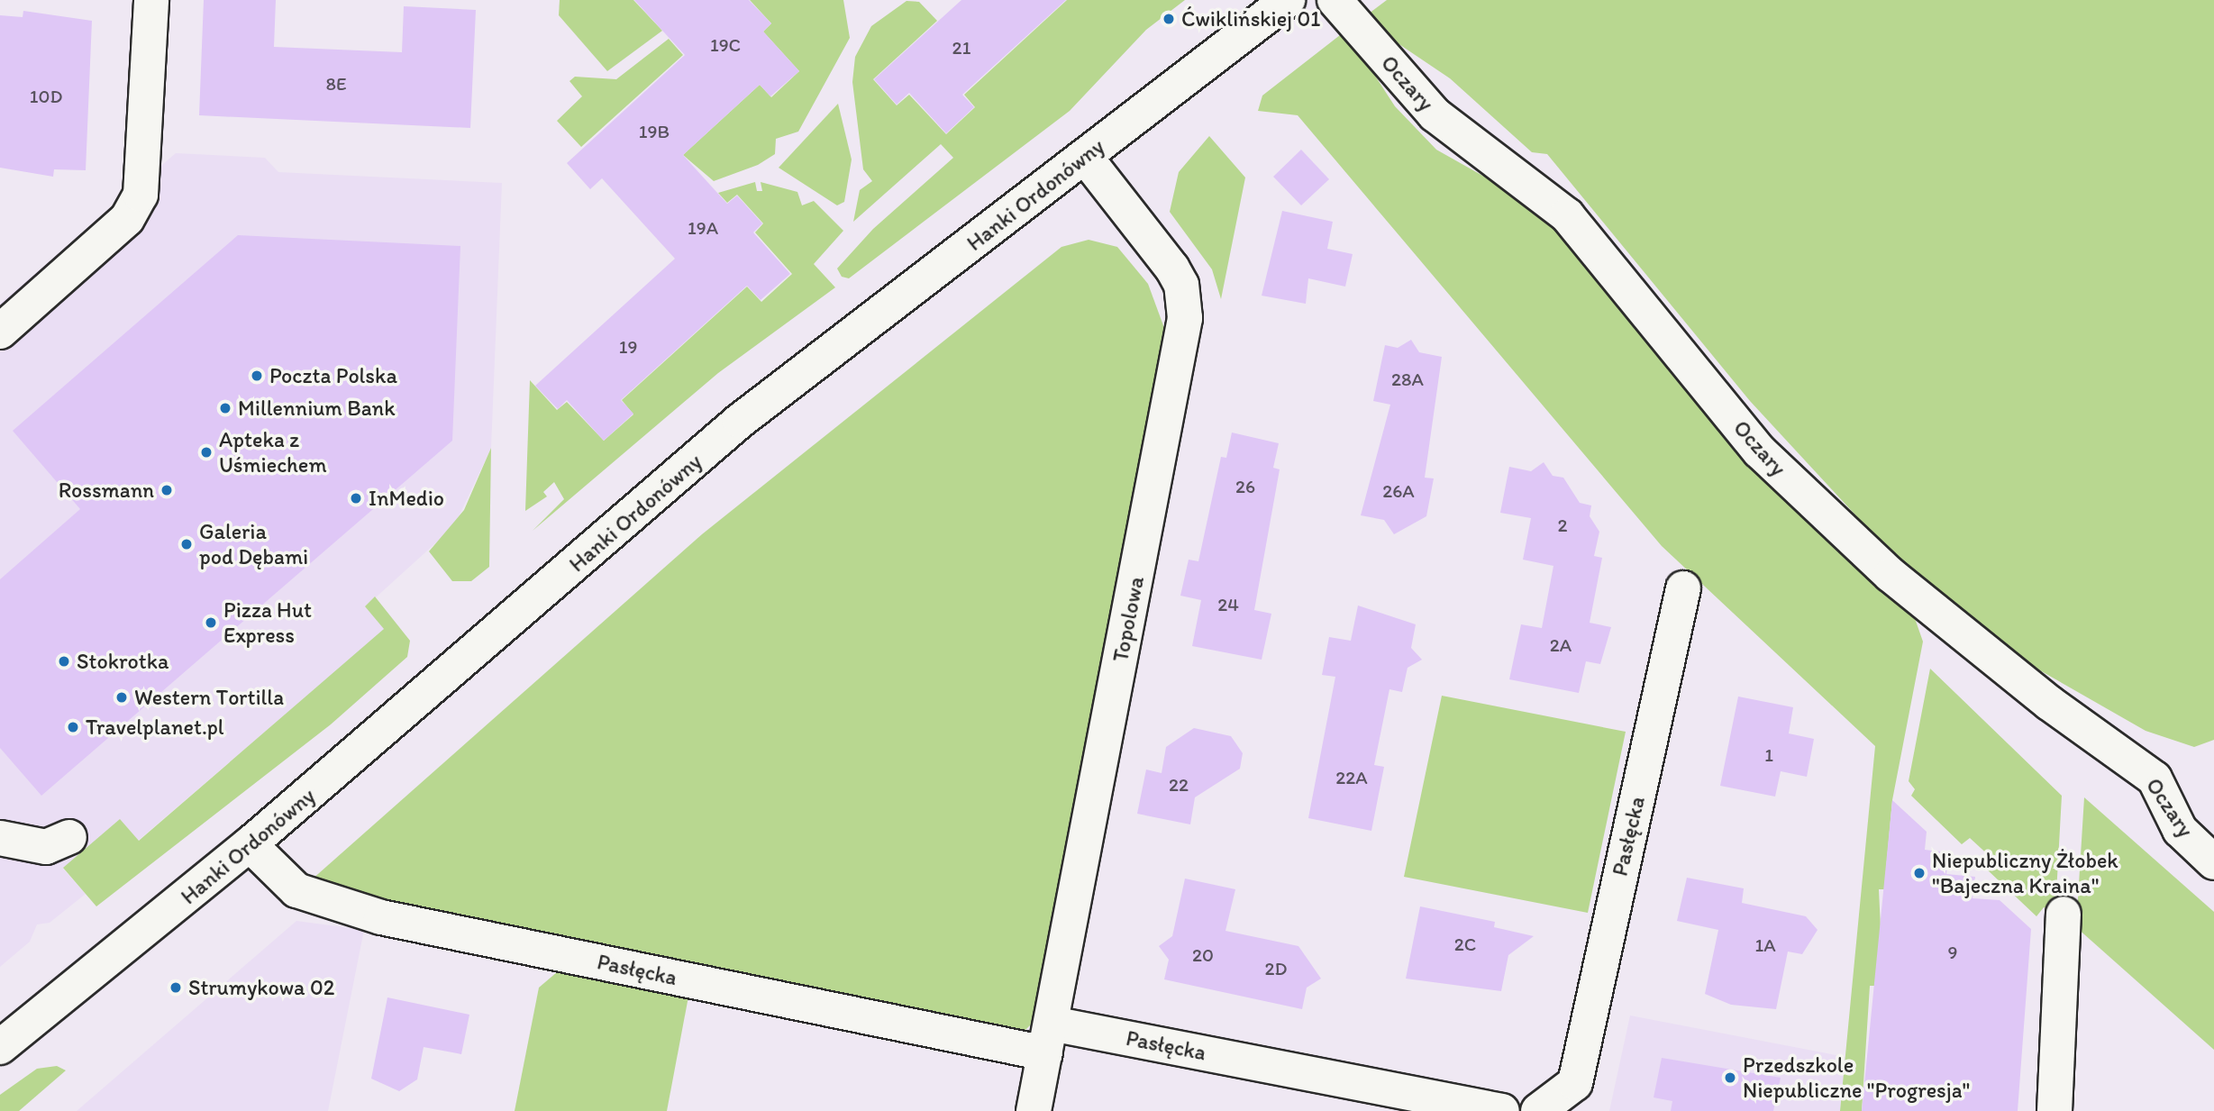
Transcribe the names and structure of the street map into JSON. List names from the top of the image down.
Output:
{
  "streets": {
    "street": [
      "Oczary",
      "Hanki Ordonówny",
      "Topolowa",
      "Pasłęcka"
    ]
  },
  "crossings": [
    ["Hanki Ordonówny", "Topolowa"],
    ["Hanki Ordonówny", "Pasłęcka"],
    ["Topolowa", "Pasłęcka"]
  ],
  "places": [
    "Ćwiklińskiej 01",
    "Poczta Polska",
    "Millennium Bank",
    "Apteka z Uśmiechem",
    "Rossmann",
    "InMedio",
    "Galeria pod Dębami",
    "Pizza Hut Express",
    "Stokrotka",
    "Western Tortilla",
    "Travelplanet.pl",
    "Niepubliczny Żłobek \"Bajeczna Kraina\"",
    "Strumykowa 02",
    "Przedszkole Niepubliczne \"Progresja\""
  ],
  "house_numbers": [
    "19C",
    "21",
    "8E",
    "10D",
    "19B",
    "19A",
    "19",
    "28A",
    "26",
    "26A",
    "2",
    "24",
    "2A",
    "1",
    "22A",
    "22",
    "2C",
    "1A",
    "9",
    "20",
    "2D"
  ]
}
